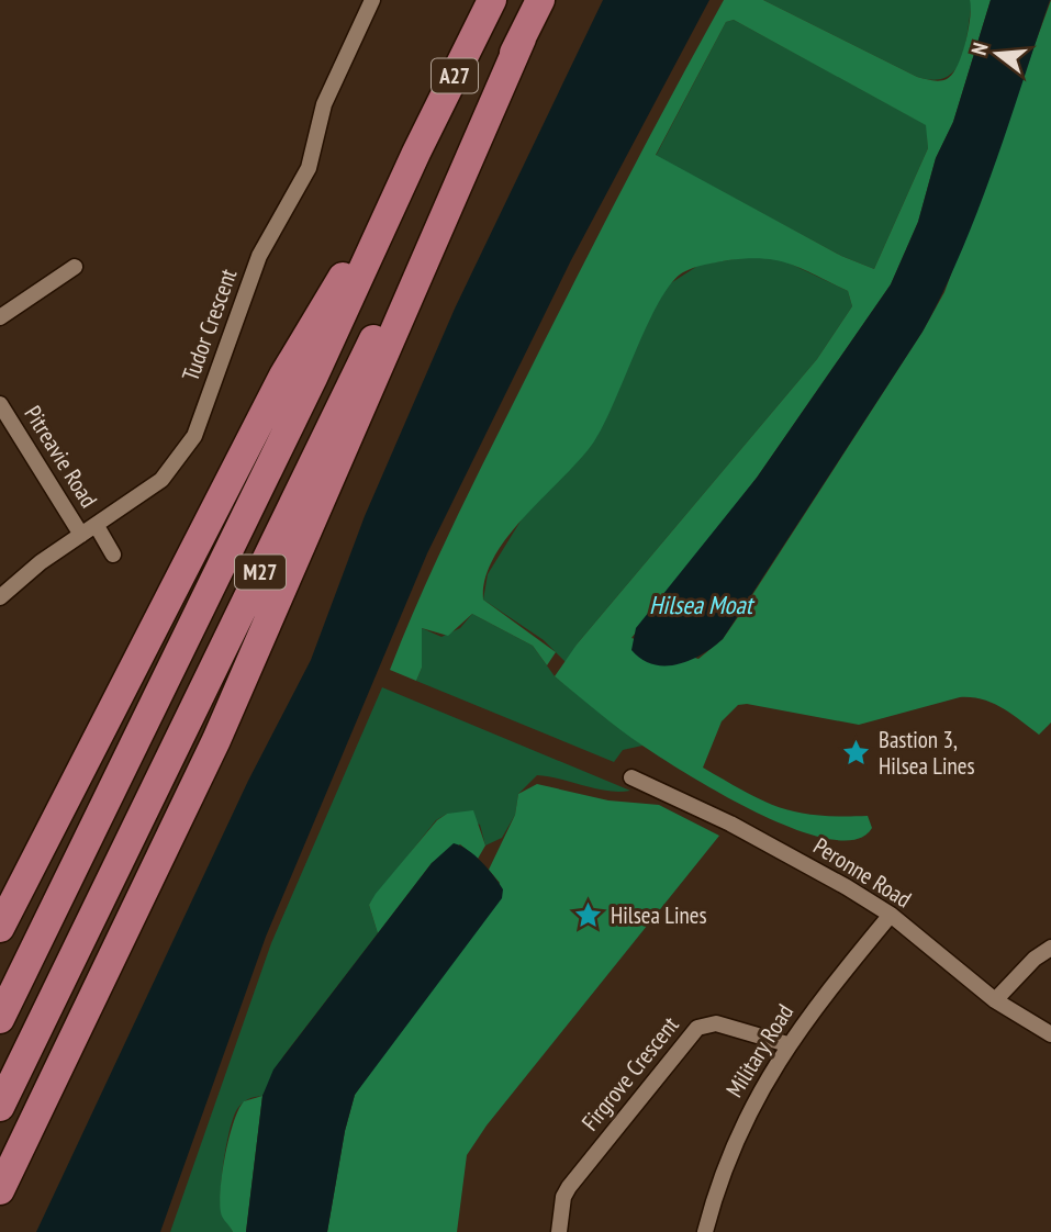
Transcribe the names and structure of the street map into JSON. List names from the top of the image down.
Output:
{
  "streets": {
    "highway": ["A27", "M27"],
    "street": [
      "Tudor Crescent",
      "Pitreavie Road",
      "Peronne Road",
      "Military Road",
      "Firgrove Crescent"
    ]
  },
  "crossings": [
    ["A27", "M27"],
    ["Tudor Crescent", "Pitreavie Road"],
    ["Peronne Road", "Military Road"],
    ["Military Road", "Firgrove Crescent"]
  ],
  "water": ["Hilsea Moat"],
  "places": {
    "place": ["Bastion 3, Hilsea Lines", "Hilsea Lines"]
  },
  "north": "left"
}
